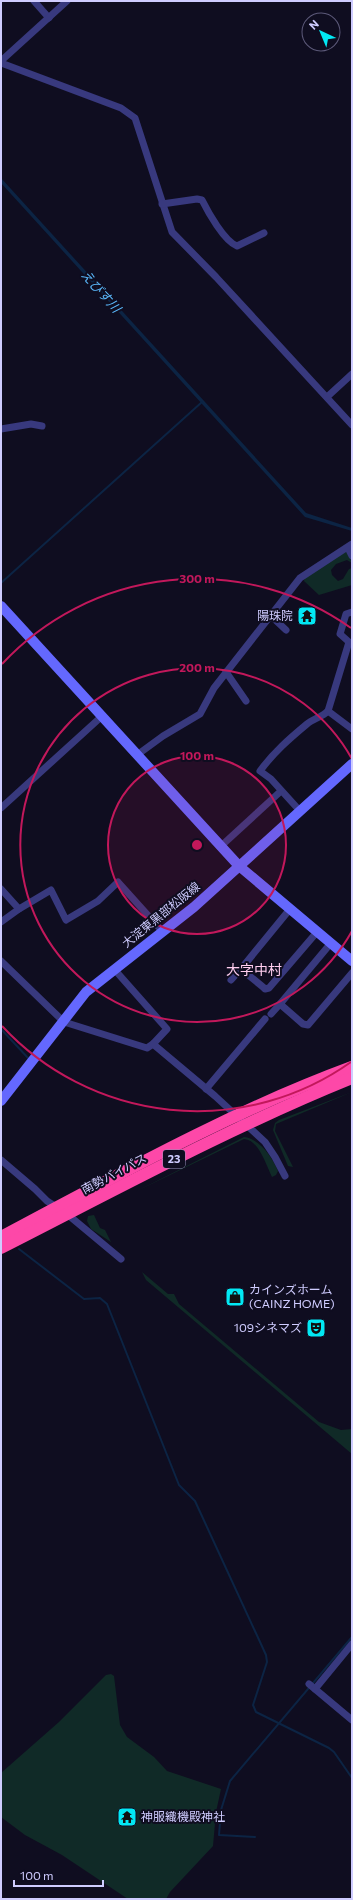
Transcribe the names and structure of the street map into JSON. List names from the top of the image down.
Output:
{
  "streets": {
    "highway": ["23", "南勢バイパス"],
    "street": ["大淀東黒部松阪線"]
  },
  "districts": ["大字中村"],
  "water": ["えびす川"],
  "places": {
    "temple": ["陽珠院", "神服織機殿神社"],
    "shop": ["カインズホーム (CAINZ HOME)"],
    "theatre": ["109シネマズ"]
  },
  "scale_bar": "100 m",
  "north": "top left",
  "rings": ["300 m", "200 m", "100 m"]
}
